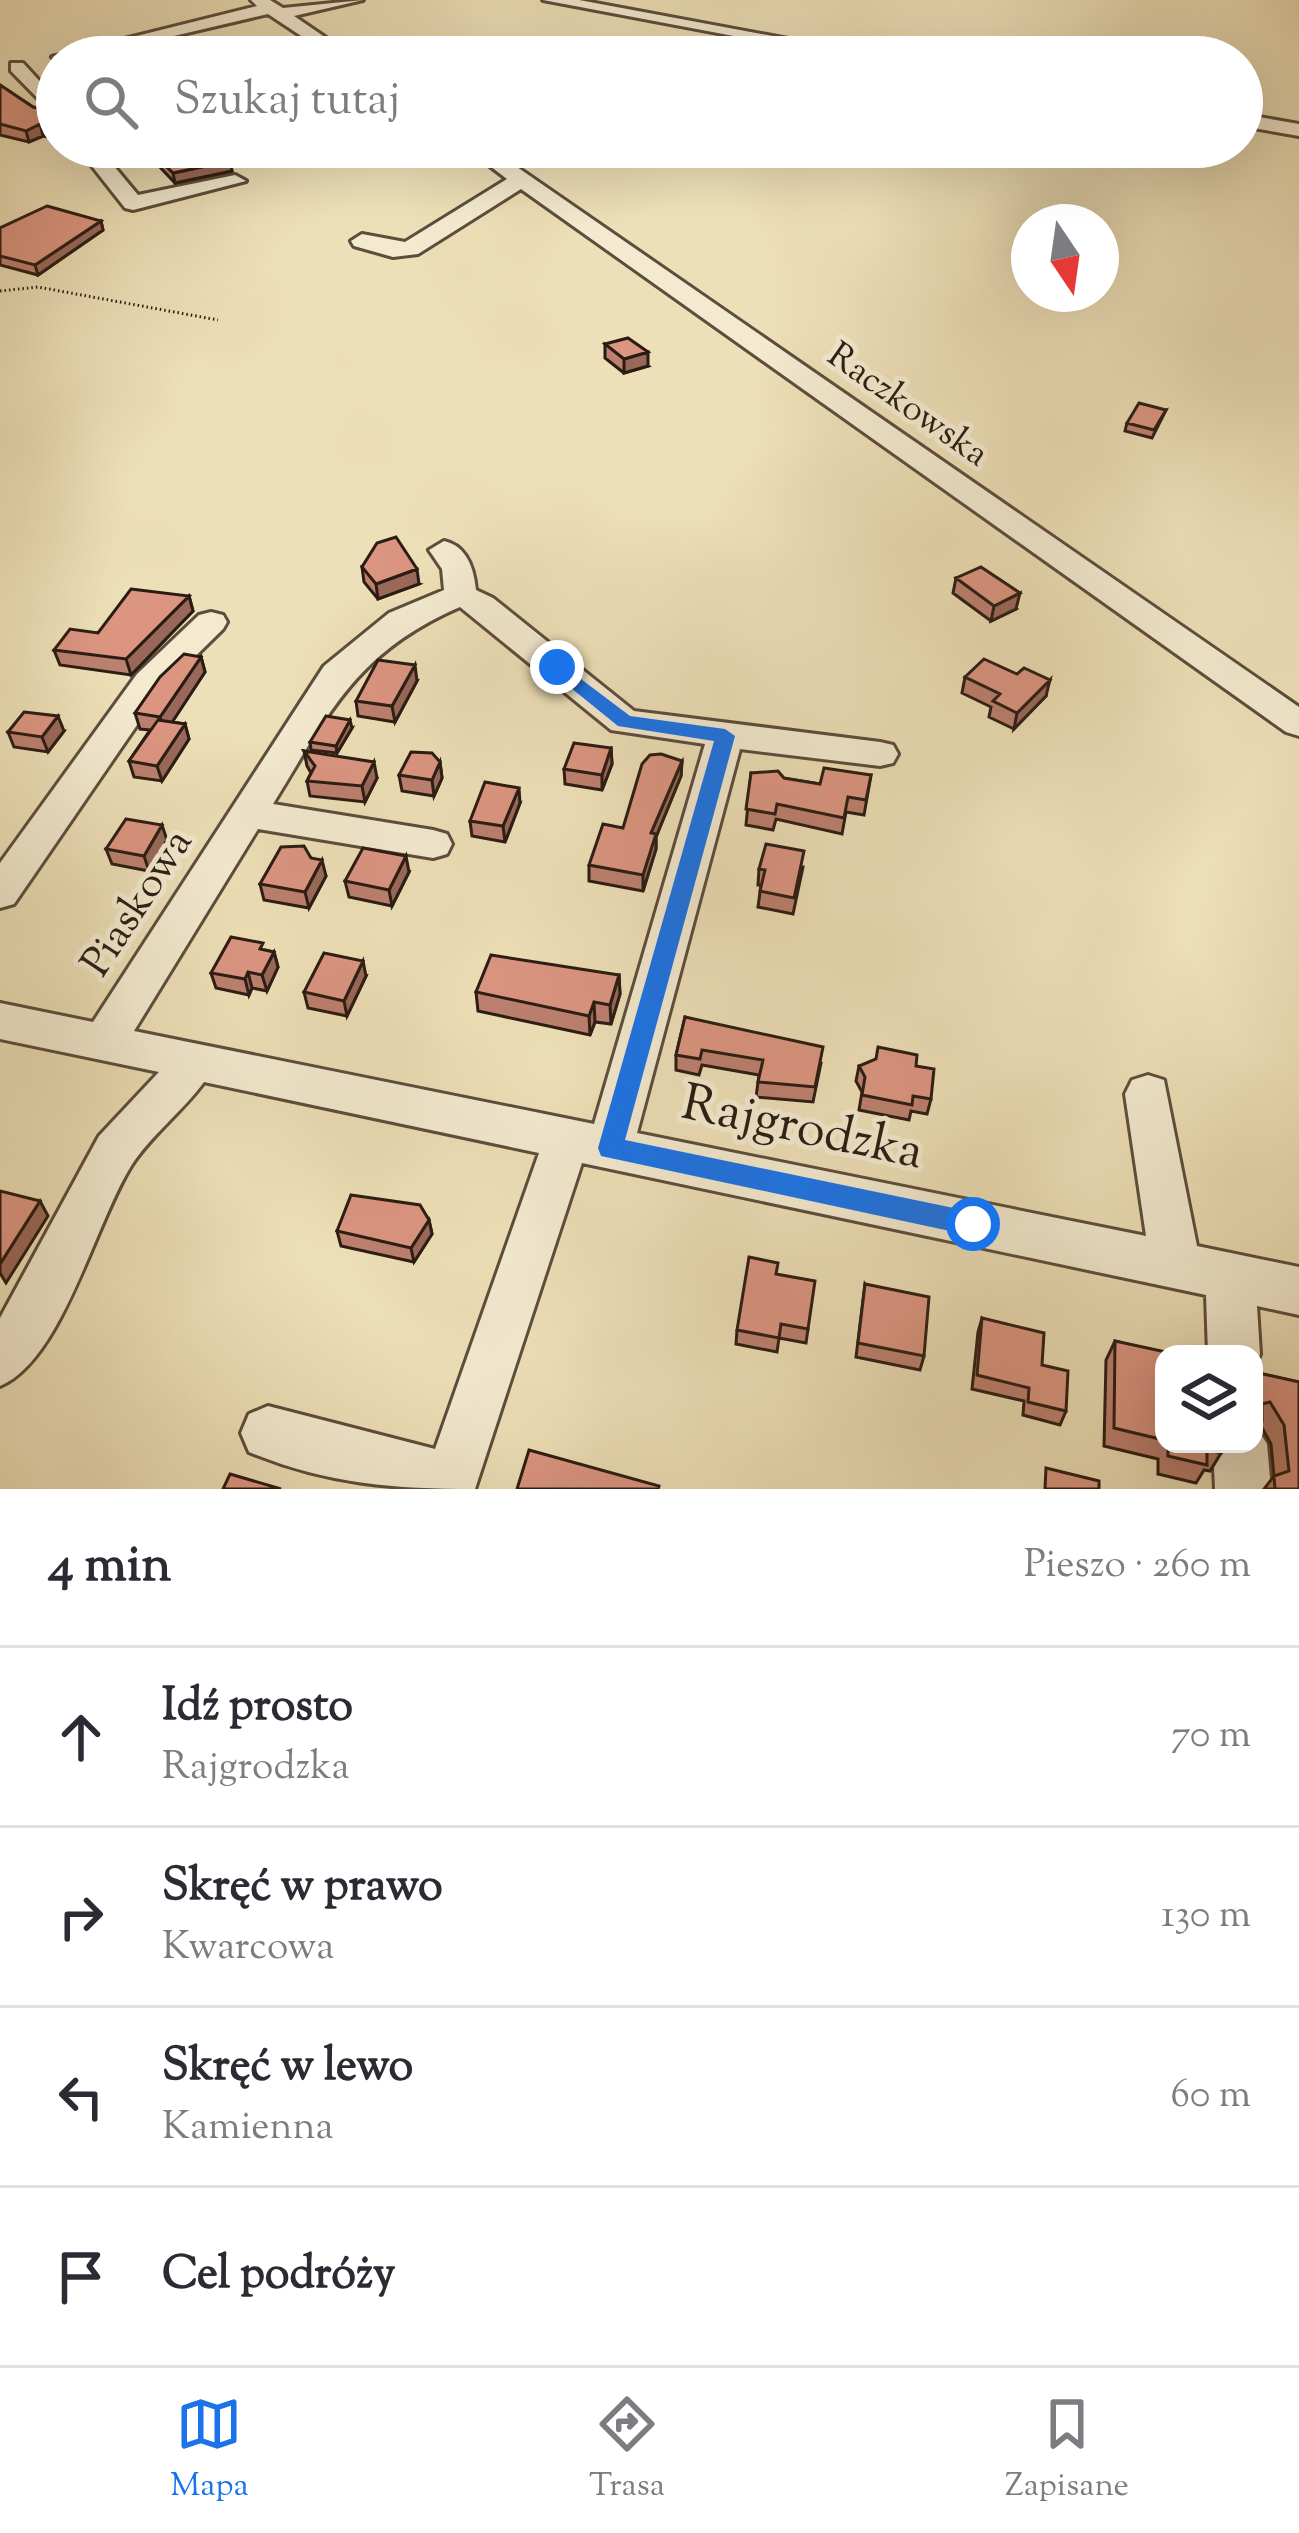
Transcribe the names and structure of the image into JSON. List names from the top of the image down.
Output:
{
  "streets": {
    "street": ["Raczkowska", "Piaskowa", "Rajgrodzka"]
  },
  "crossings": [
    ["Piaskowa", "Rajgrodzka"]
  ],
  "north": "bottom",
  "page": {
    "search": "Szukaj tutaj",
    "heading": ["4 min", "Pieszo · 260 m"],
    "list": [
      ["Idź prosto", "Rajgrodzka", "70 m"],
      ["Skręć w prawo", "Kwarcowa", "130 m"],
      ["Skręć w lewo", "Kamienna", "60 m"],
      "Cel podróży"
    ],
    "nav": ["Mapa", "Trasa", "Zapisane"]
  }
}
